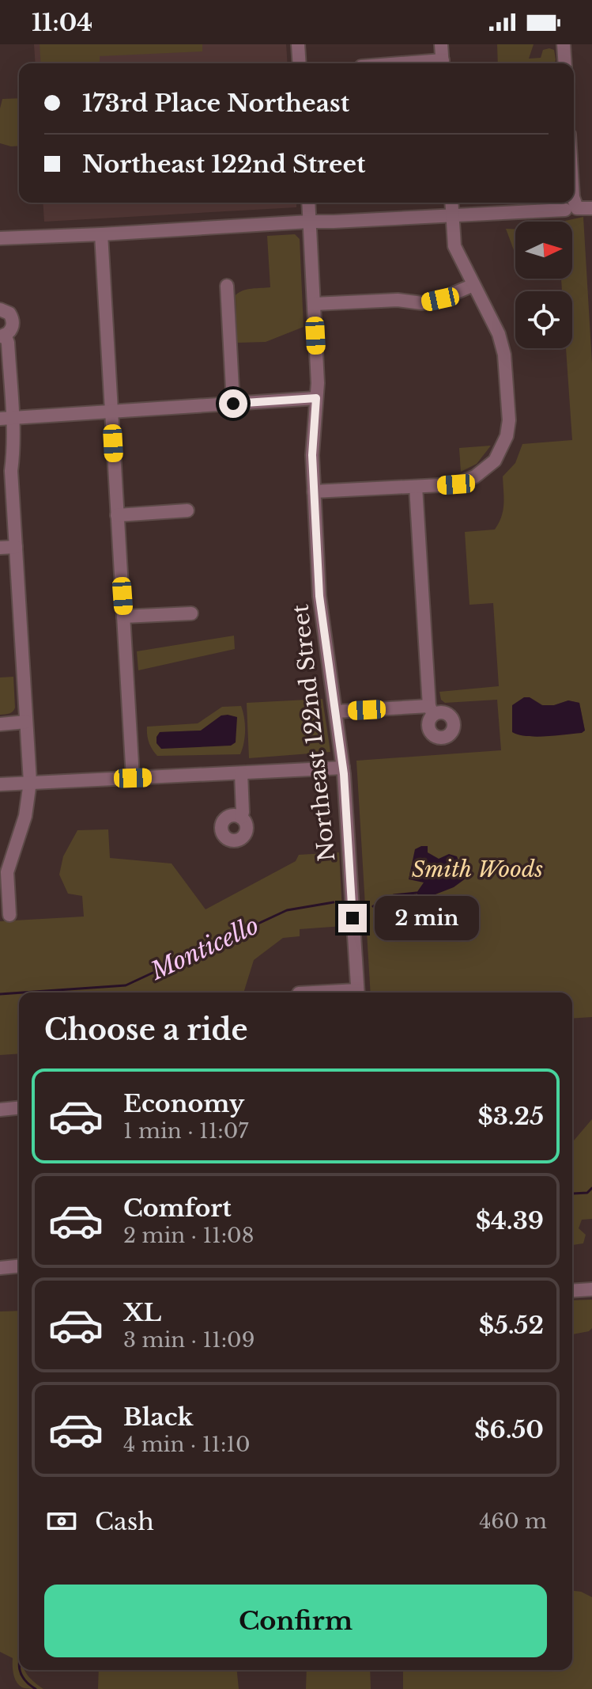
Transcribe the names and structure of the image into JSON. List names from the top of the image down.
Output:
{
  "streets": {
    "street": ["Northeast 122nd Street"]
  },
  "water": ["Monticello"],
  "parks": ["Smith Woods"],
  "north": "right",
  "page": {
    "status": "11:04",
    "banner": ["173rd Place Northeast", "Northeast 122nd Street"],
    "bubble": "2 min",
    "heading": "Choose a ride",
    "list": [
      {
        "name": "Economy",
        "note": "1 min · 11:07",
        "value": "$3.25"
      },
      {
        "name": "Comfort",
        "note": "2 min · 11:08",
        "value": "$4.39"
      },
      {
        "name": "XL",
        "note": "3 min · 11:09",
        "value": "$5.52"
      },
      {
        "name": "Black",
        "note": "4 min · 11:10",
        "value": "$6.50"
      }
    ],
    "pay": ["Cash", "460 m"],
    "buttons": "Confirm"
  }
}
